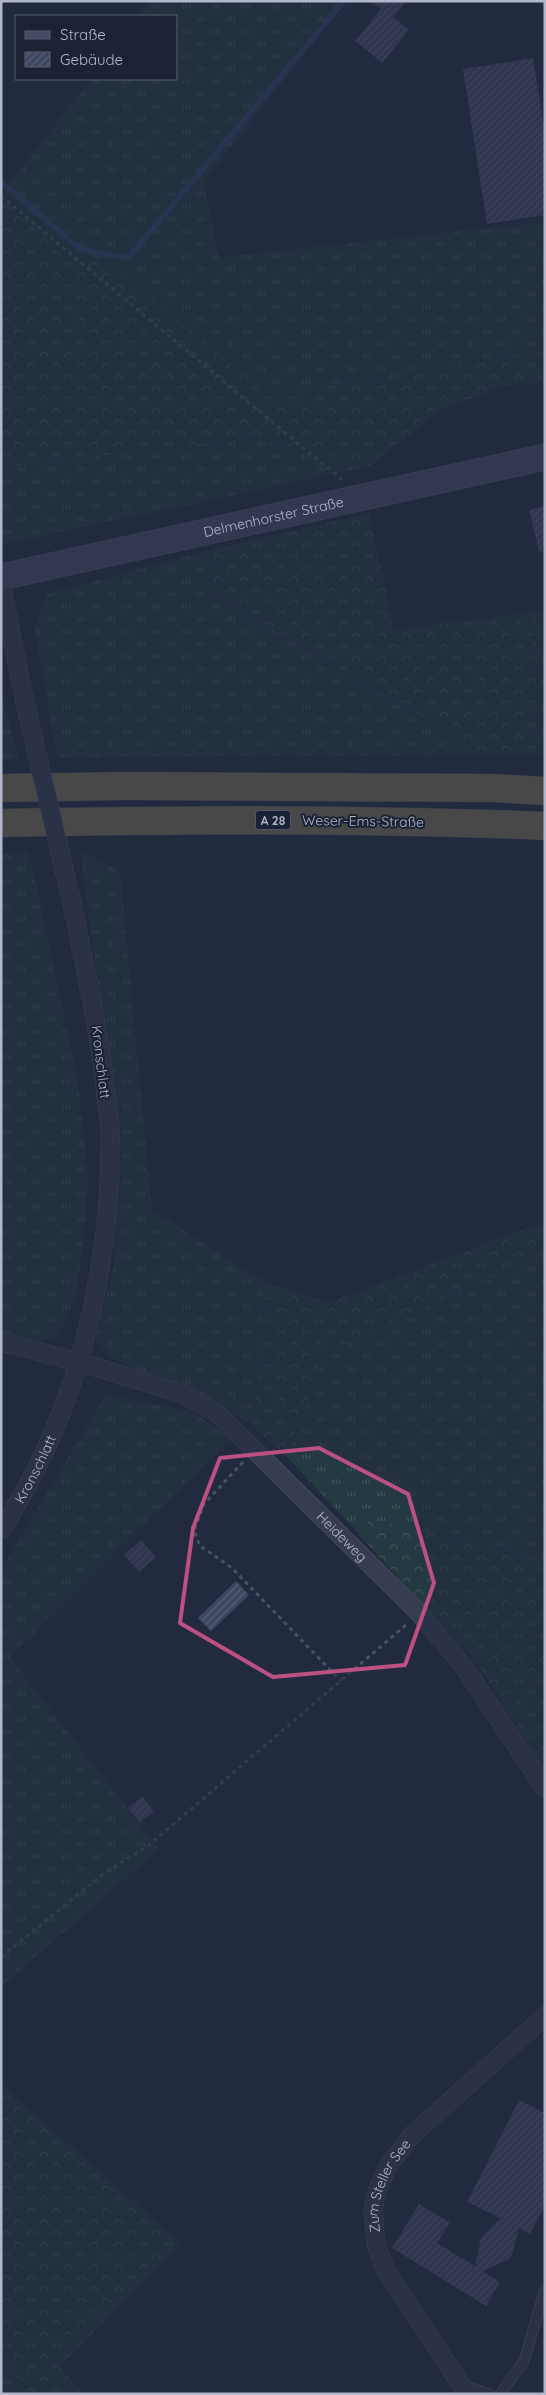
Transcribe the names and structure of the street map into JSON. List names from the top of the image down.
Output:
{
  "streets": {
    "highway": ["A 28", "Weser-Ems-Straße"],
    "street": [
      "Delmenhorster Straße",
      "Kronschlatt",
      "Heideweg",
      "Zum Steller See"
    ]
  },
  "crossings": [
    ["Kronschlatt", "Heideweg"]
  ],
  "legend": ["Straße", "Gebäude"]
}
